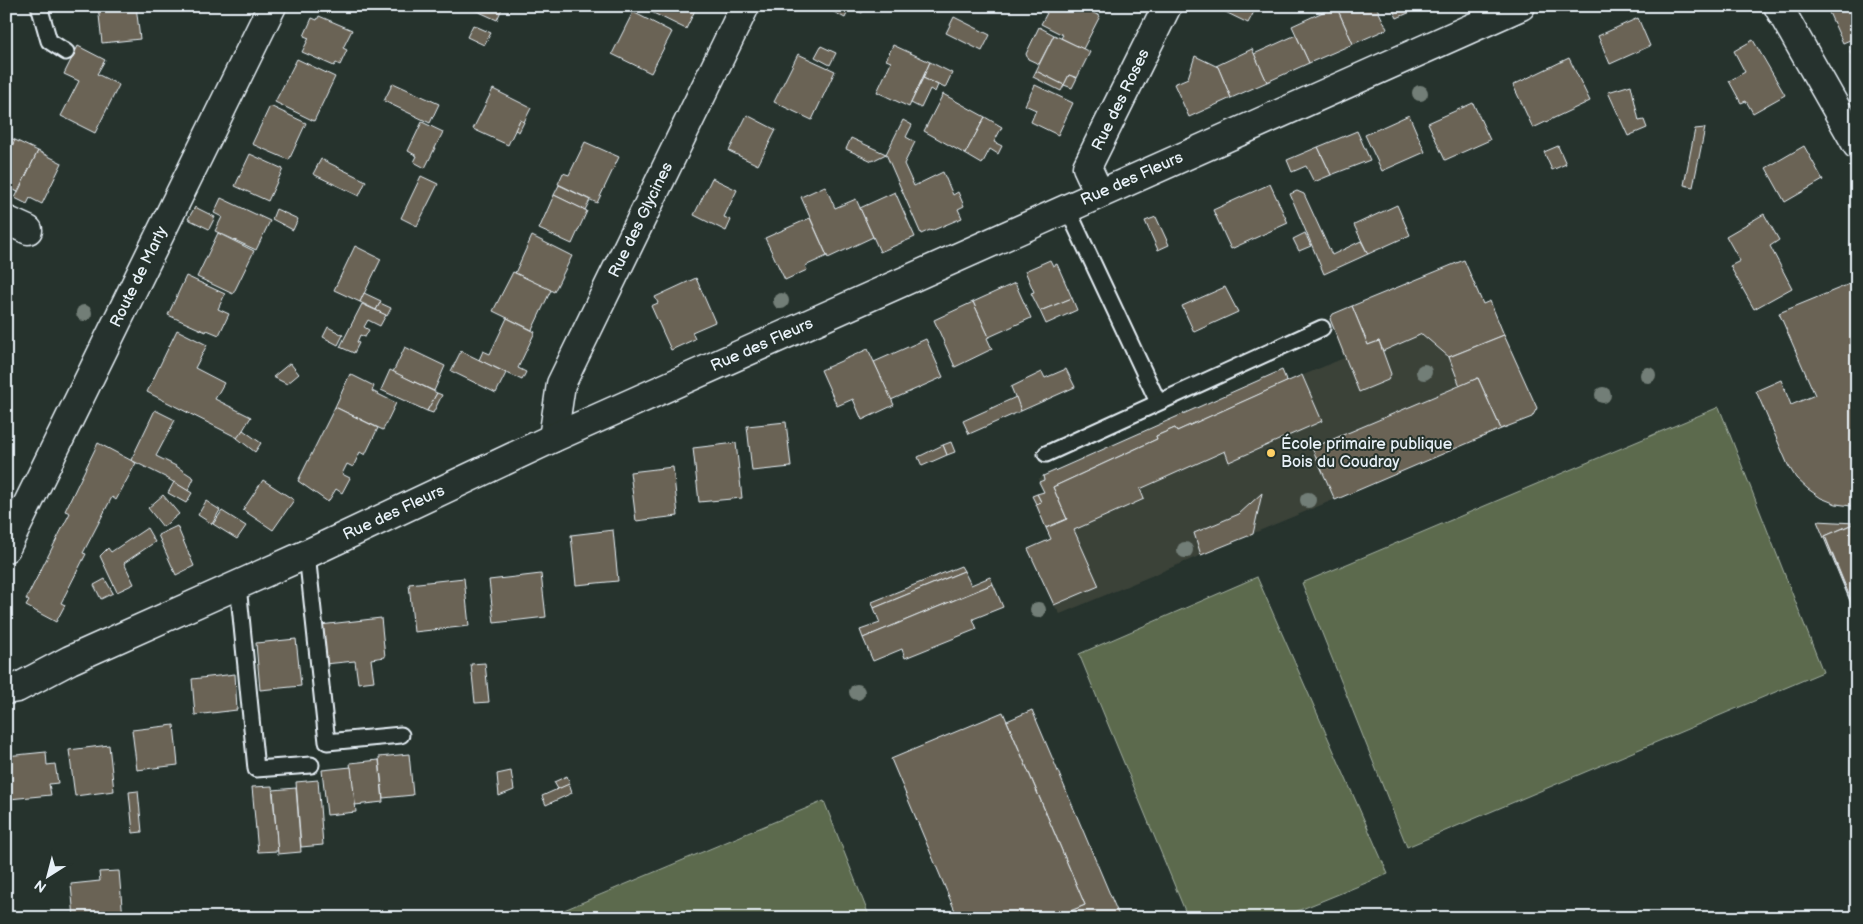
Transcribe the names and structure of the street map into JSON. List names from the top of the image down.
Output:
{
  "streets": {
    "street": [
      "Rue des Roses",
      "Rue des Fleurs",
      "Rue des Glycines",
      "Route de Marly"
    ]
  },
  "crossings": [
    ["Rue des Roses", "Rue des Fleurs"],
    ["Rue des Fleurs", "Rue des Glycines"]
  ],
  "places": ["École primaire publique Bois du Coudray"],
  "north": "bottom left"
}
